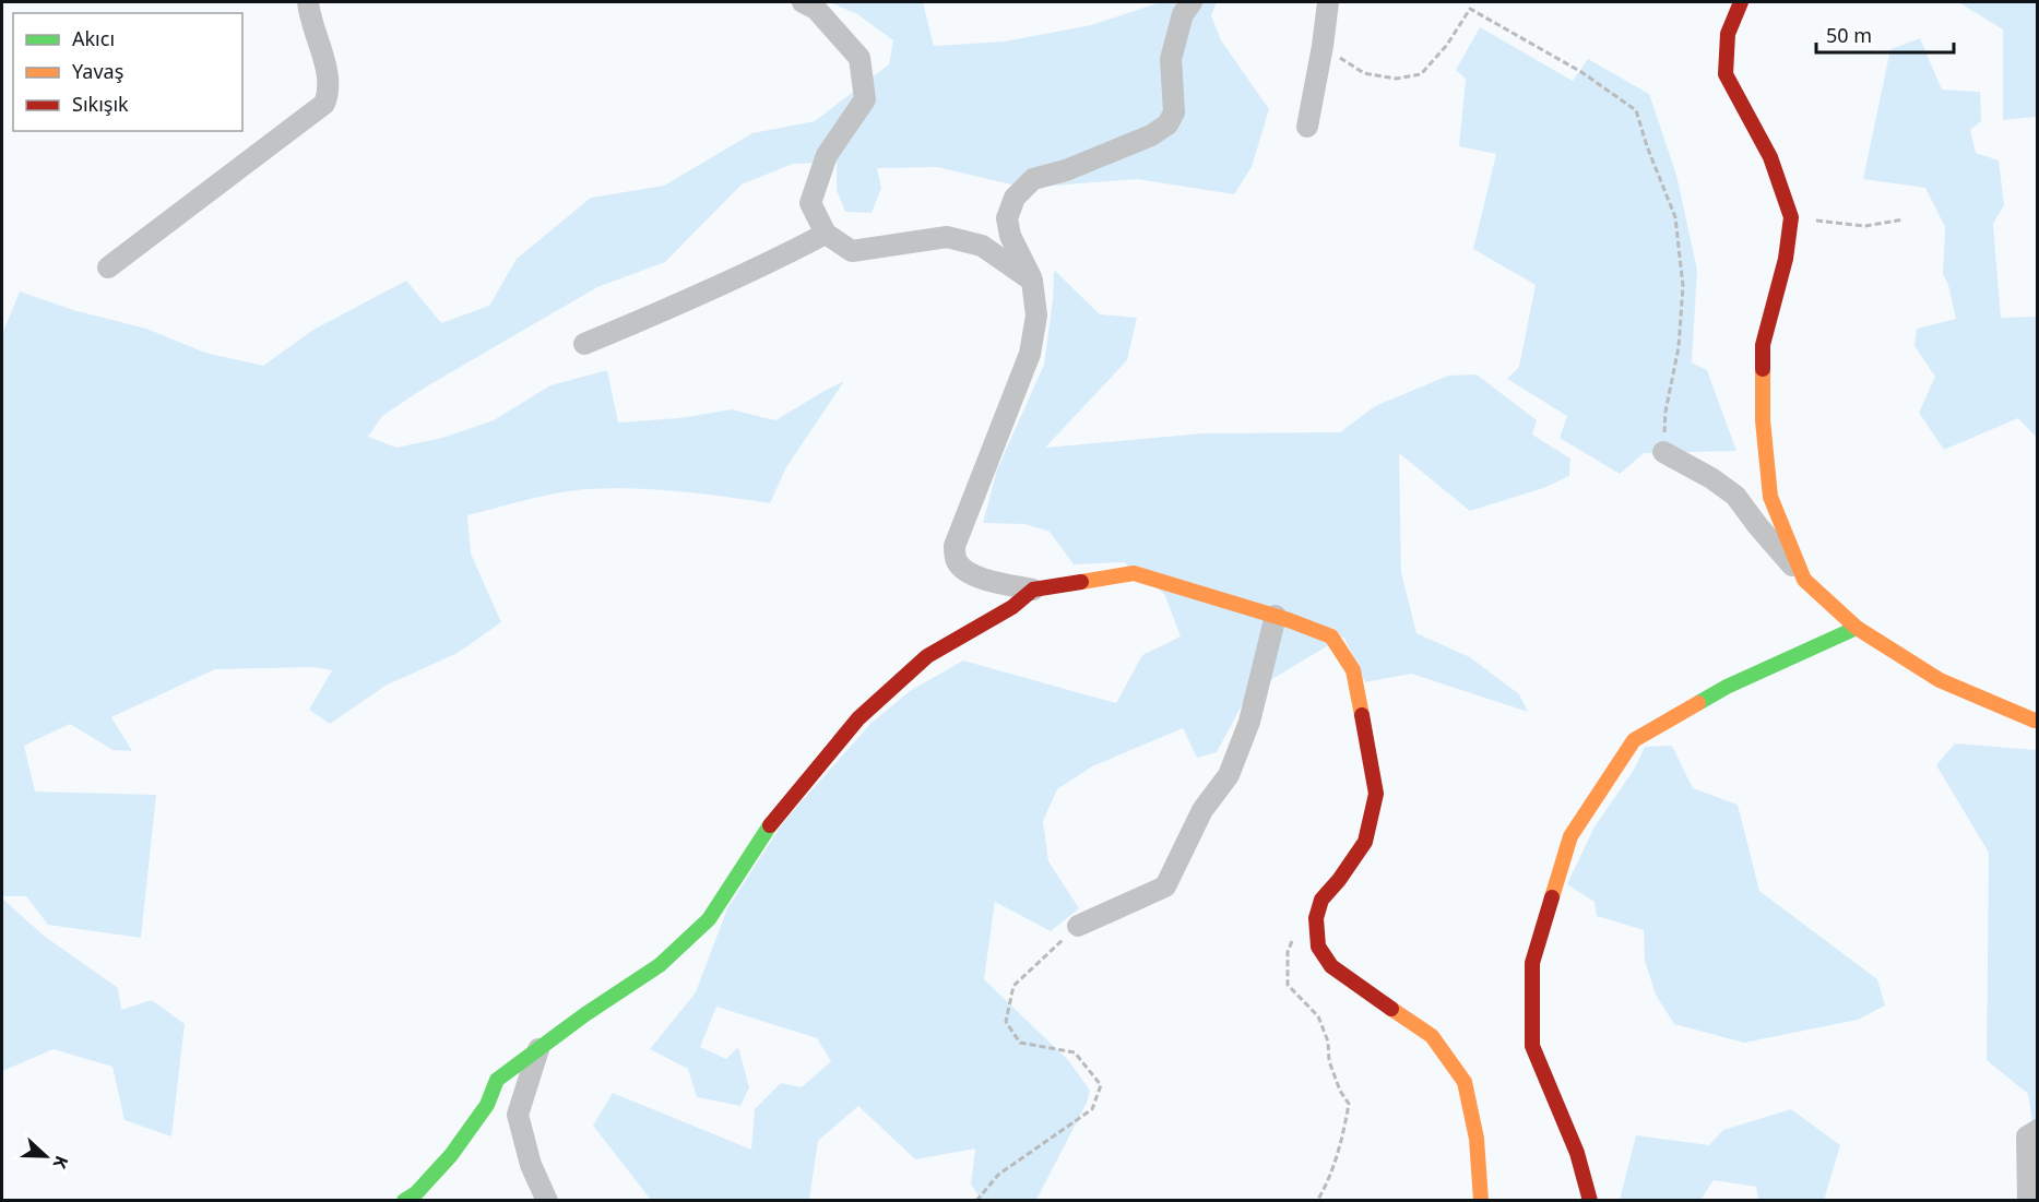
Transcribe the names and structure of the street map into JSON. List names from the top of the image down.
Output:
{
  "legend": ["Akıcı", "Yavaş", "Sıkışık"],
  "scale_bar": "50 m",
  "north": "right"
}
